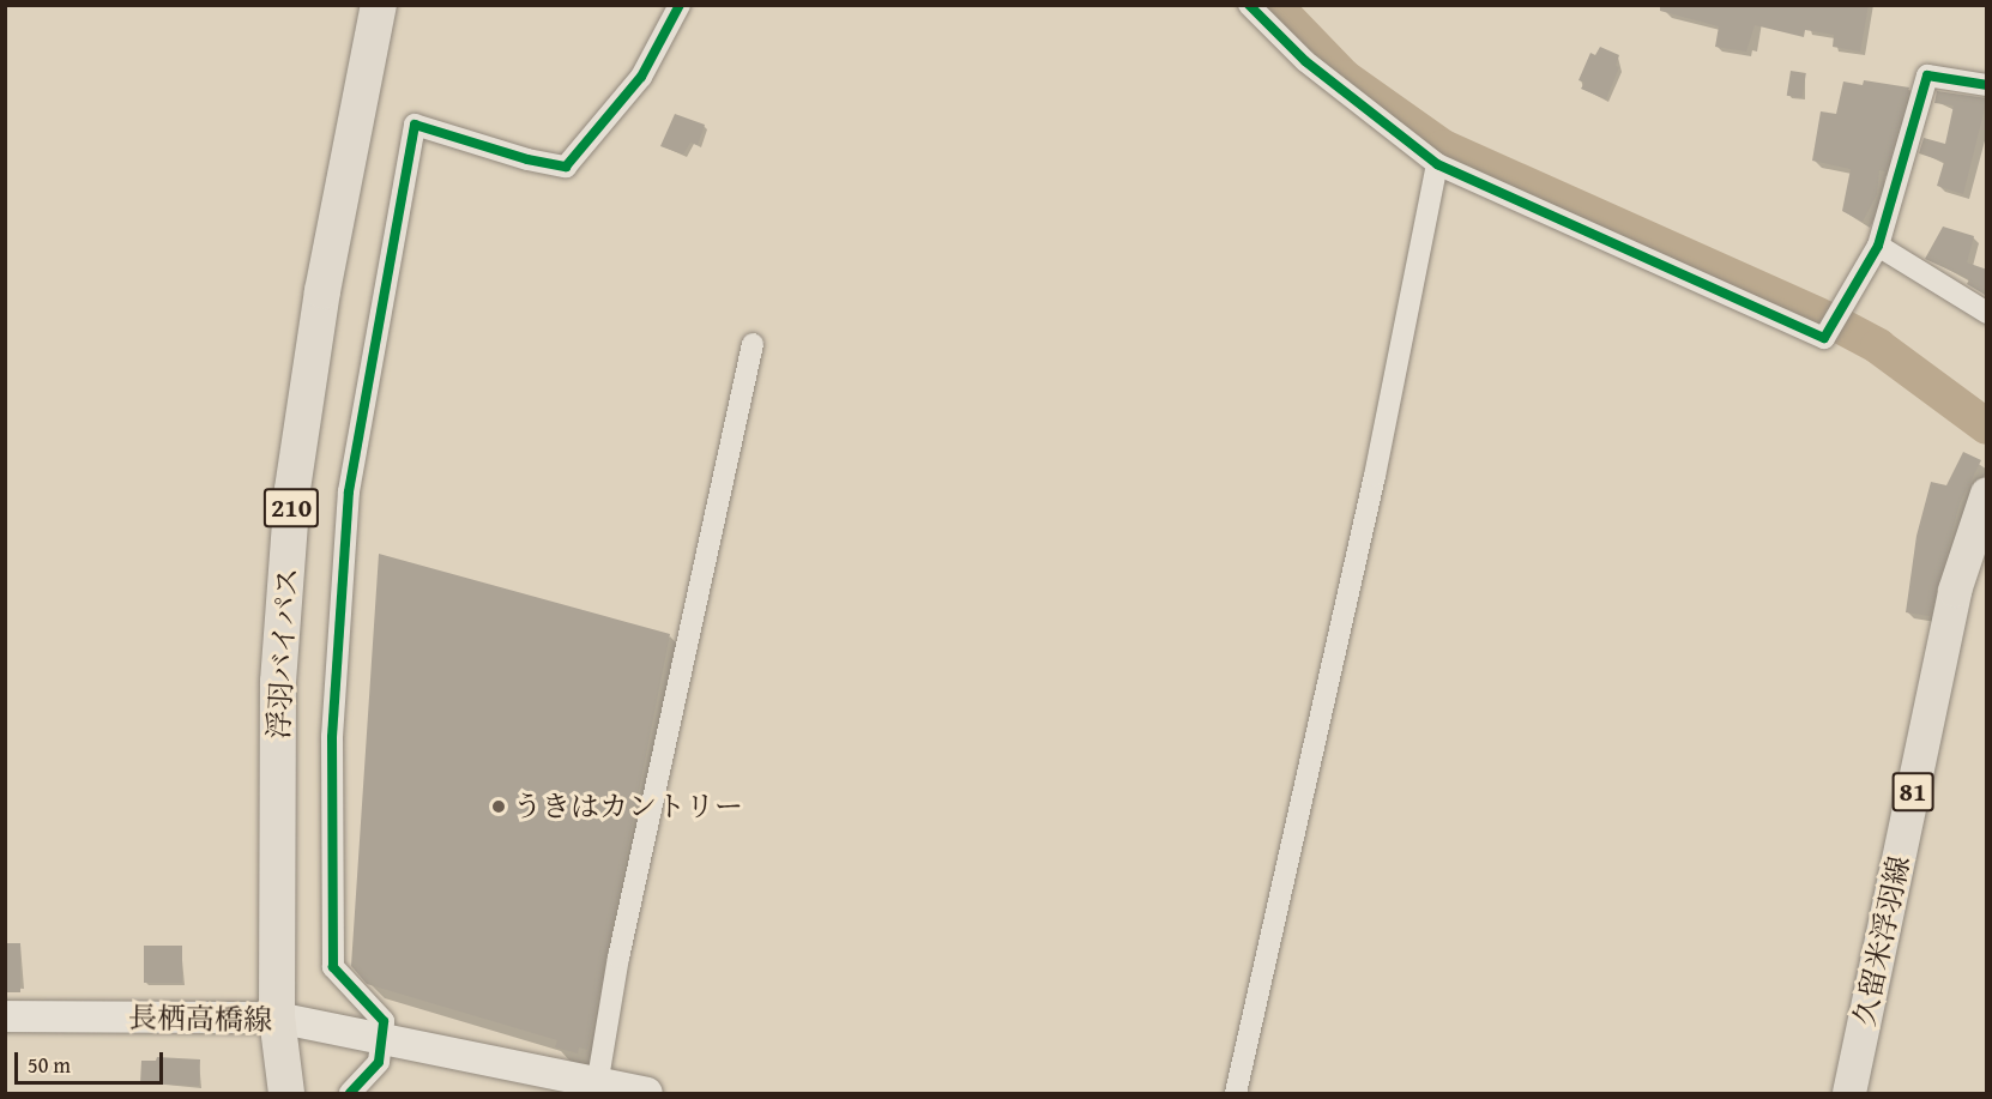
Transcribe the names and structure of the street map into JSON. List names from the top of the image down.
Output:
{
  "streets": {
    "highway": ["210", "浮羽バイパス"],
    "main road": ["81", "久留米浮羽線", "長栖高橋線"]
  },
  "crossings": [
    ["浮羽バイパス", "長栖高橋線"]
  ],
  "places": ["うきはカントリー"],
  "scale_bar": "50 m"
}
